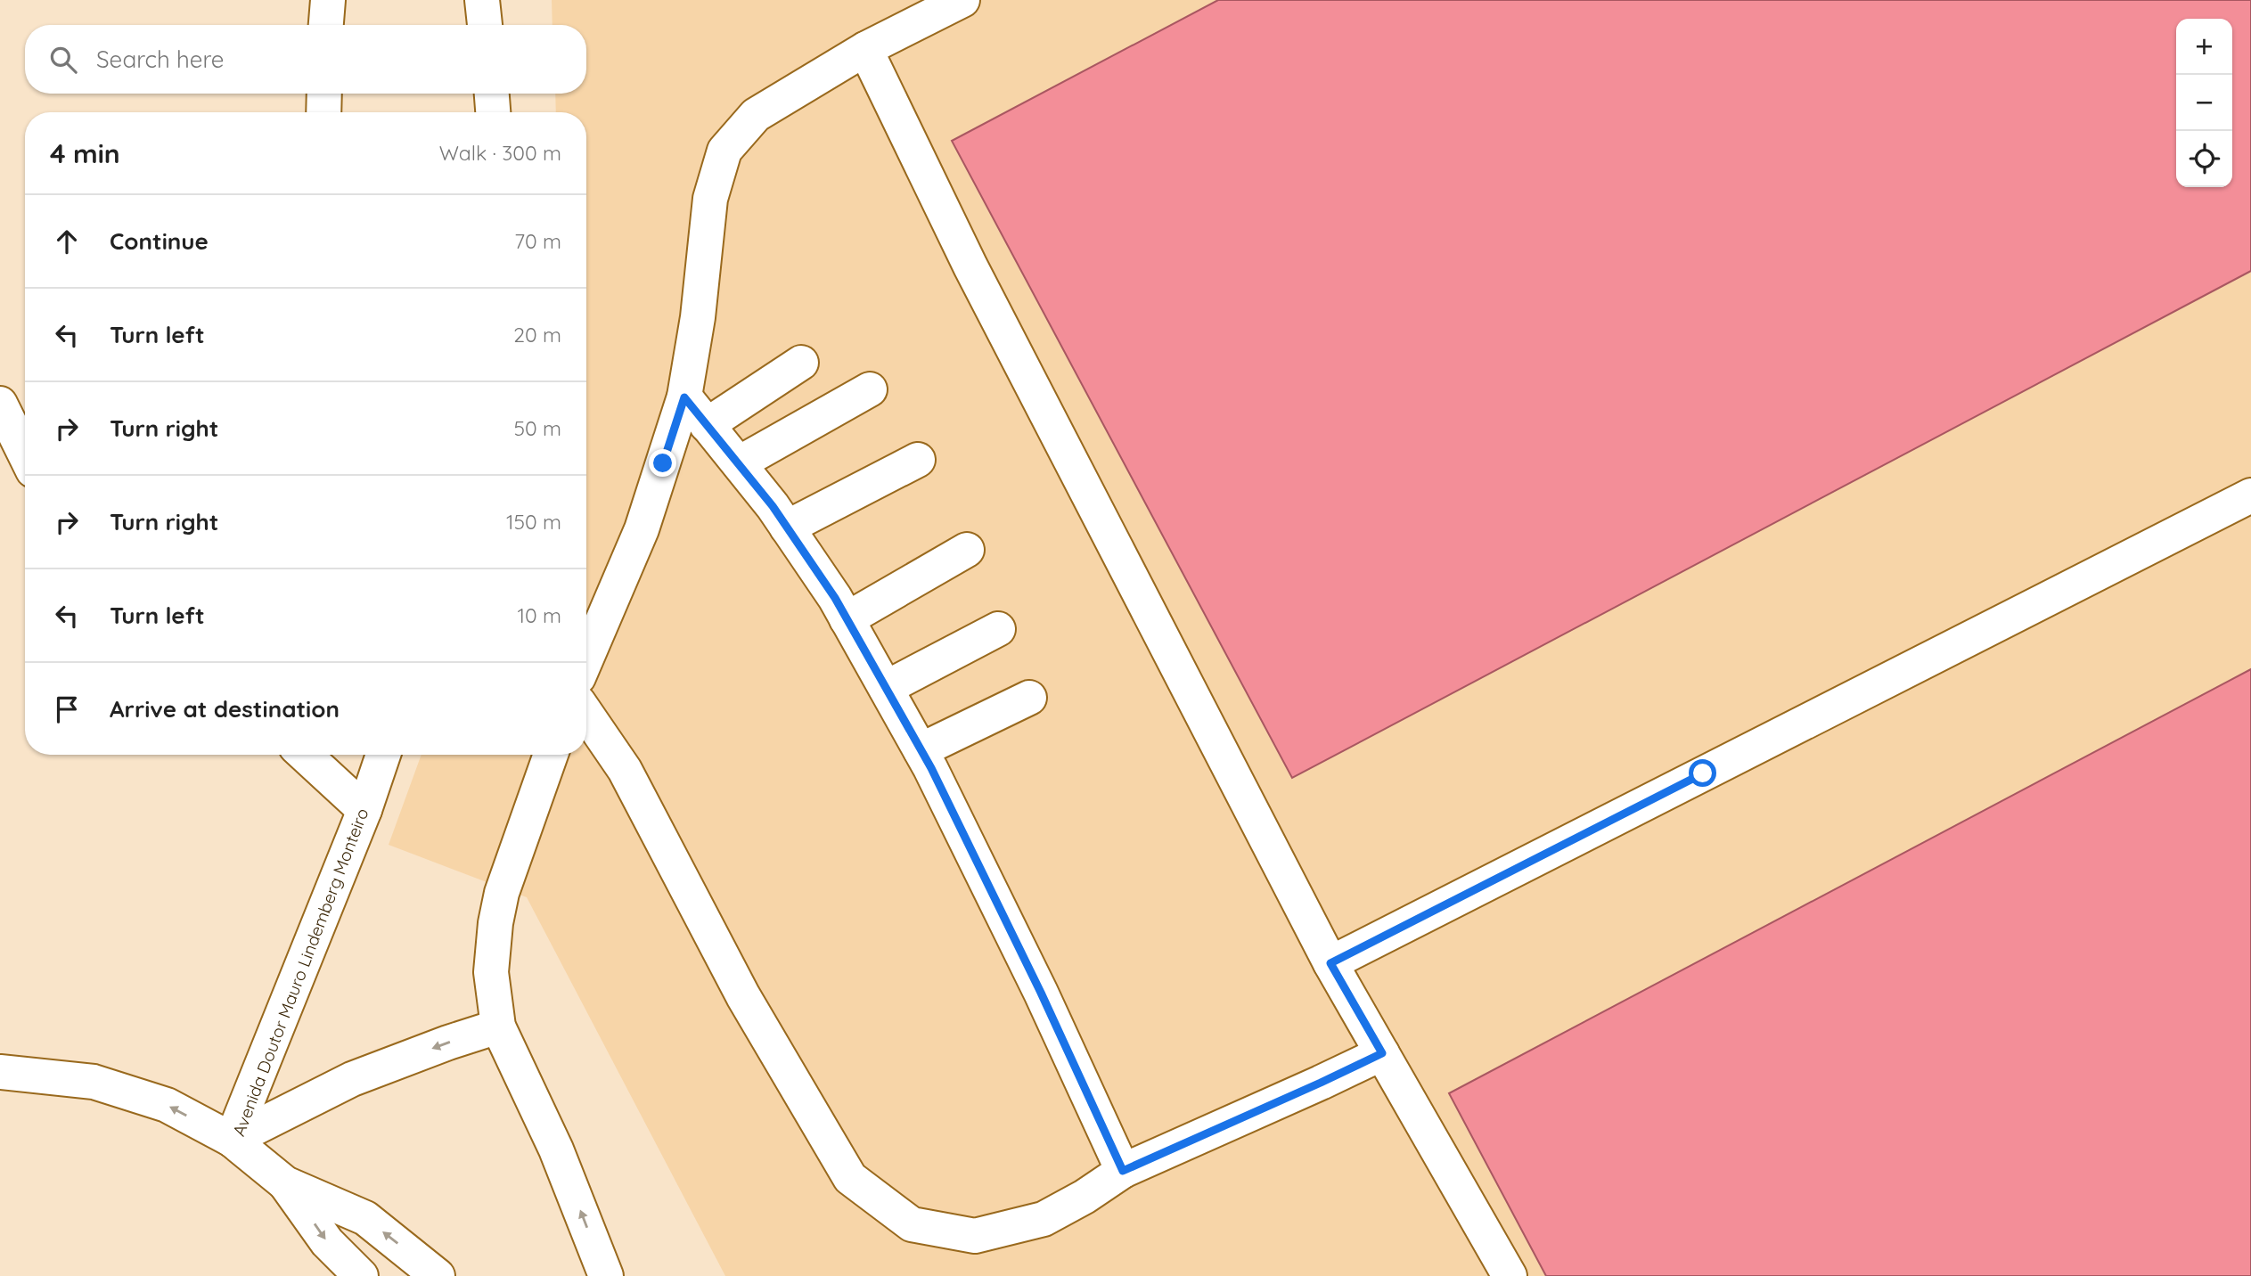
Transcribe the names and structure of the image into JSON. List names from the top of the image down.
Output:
{
  "streets": {
    "street": ["Avenida Doutor Mauro Lindemberg Monteiro"]
  },
  "page": {
    "map_buttons": ["+", "−"],
    "search": "Search here",
    "heading": ["4 min", "Walk · 300 m"],
    "list": [
      ["Continue", "70 m"],
      ["Turn left", "20 m"],
      ["Turn right", "50 m"],
      ["Turn right", "150 m"],
      ["Turn left", "10 m"],
      "Arrive at destination"
    ]
  }
}
